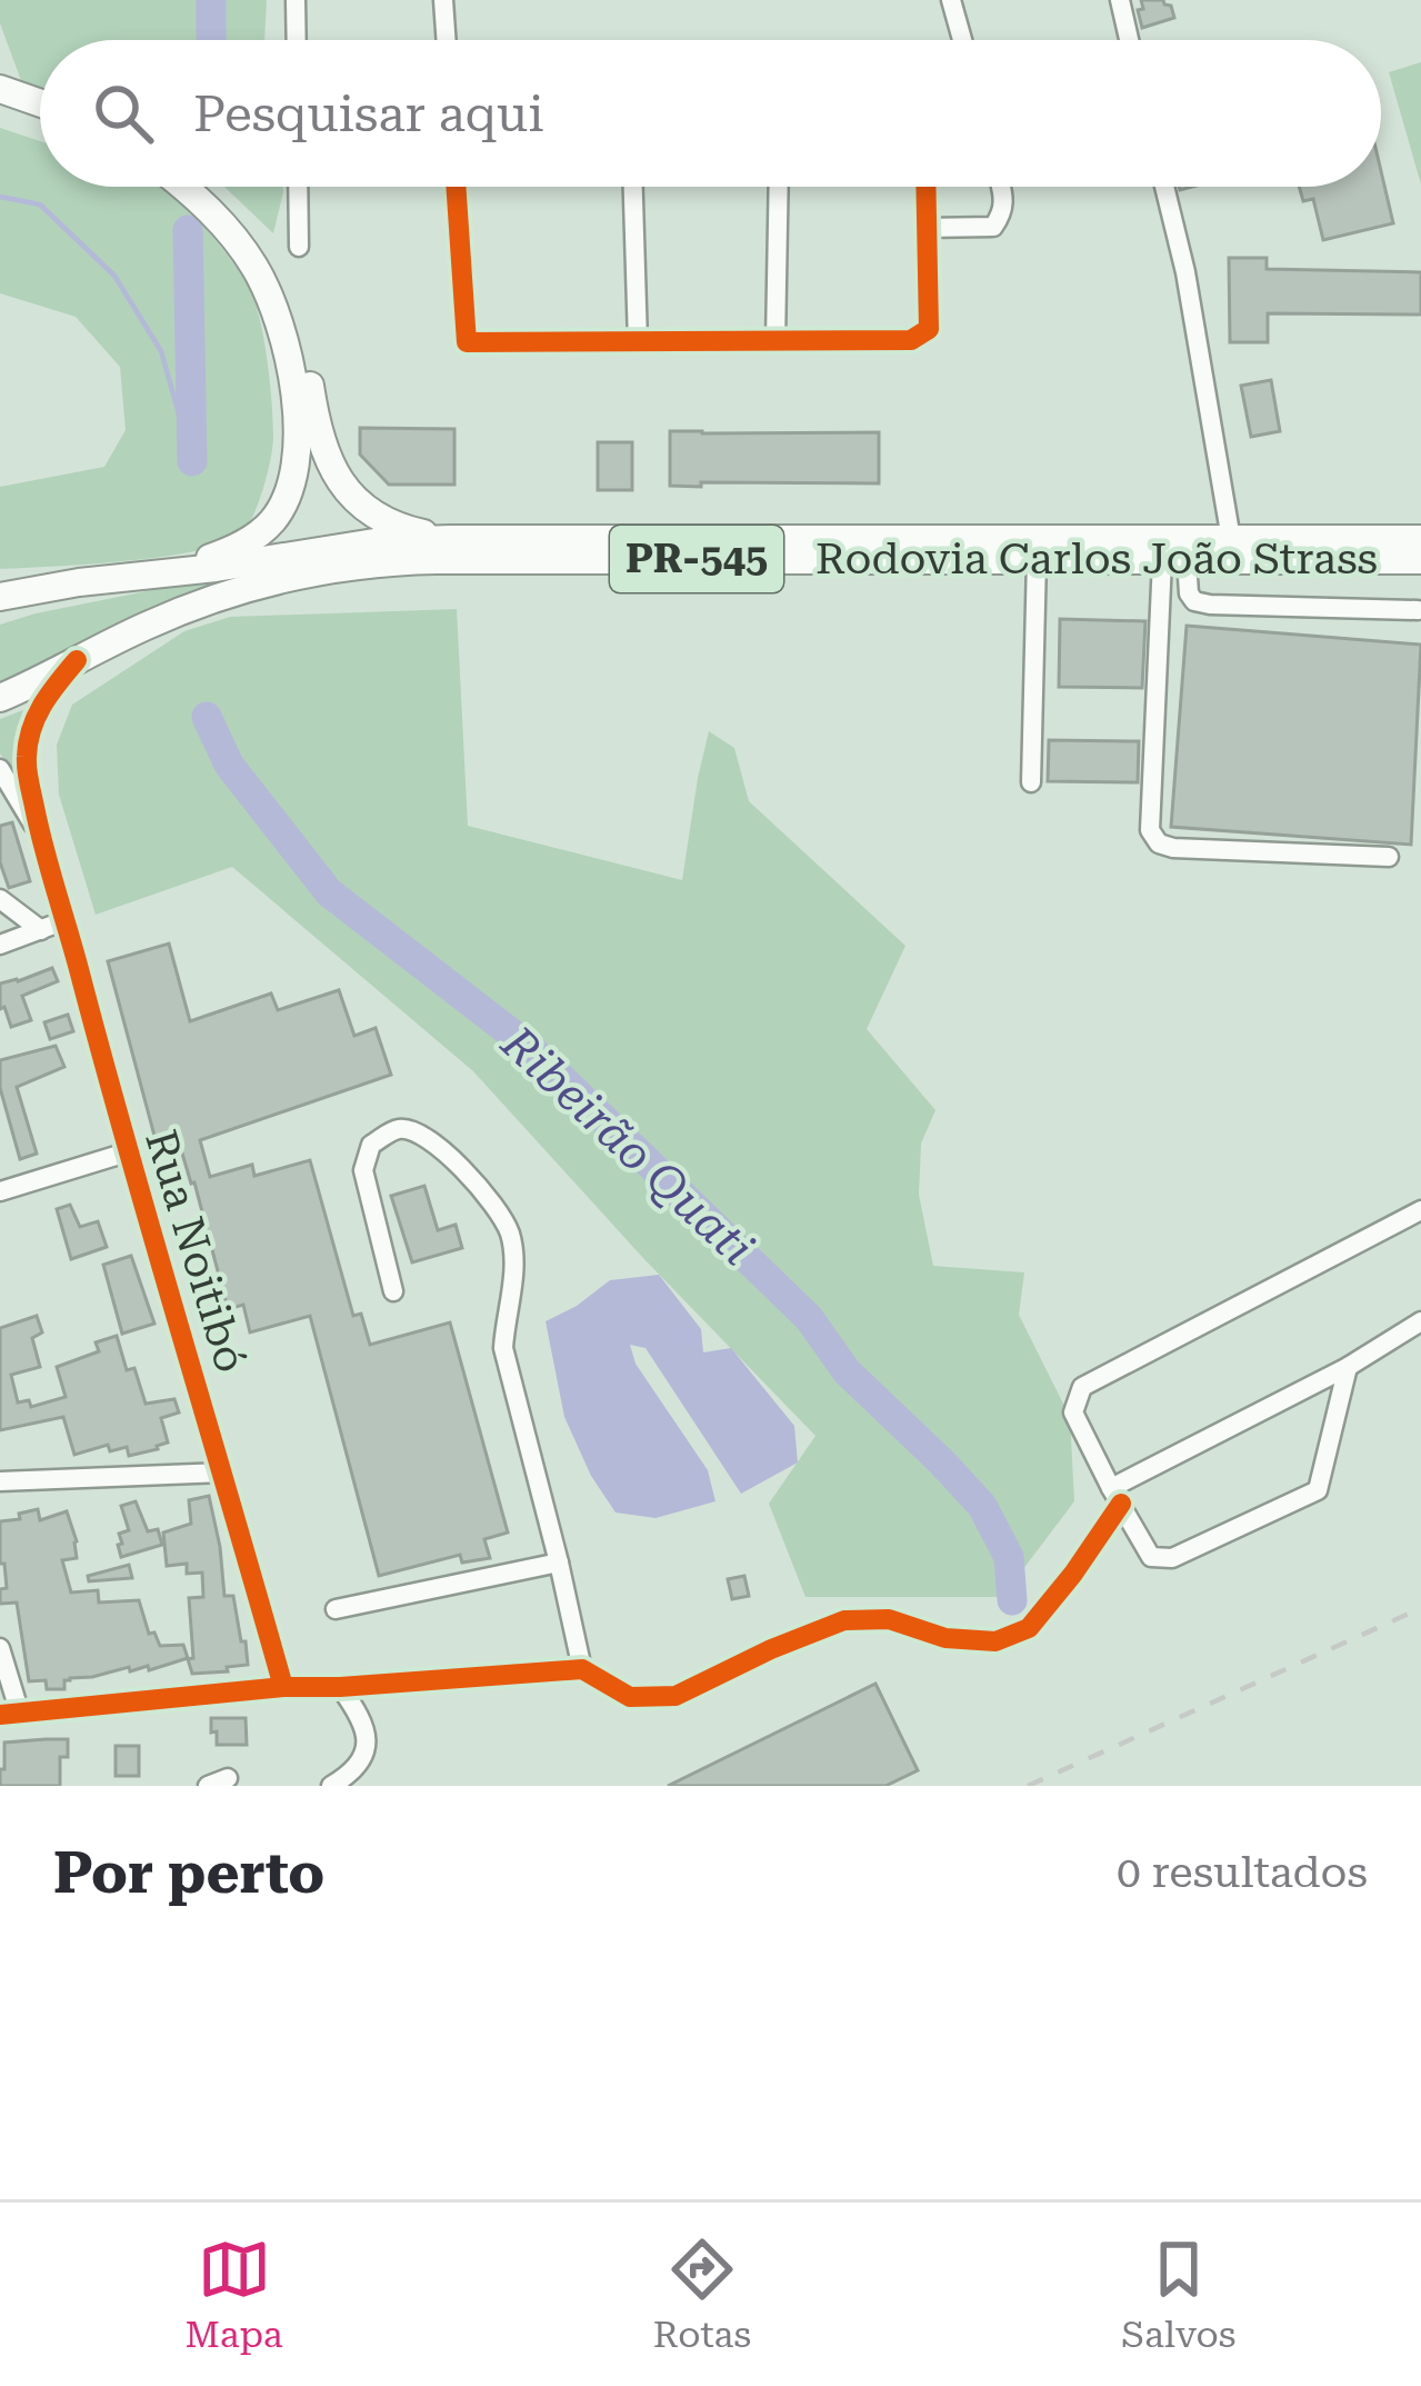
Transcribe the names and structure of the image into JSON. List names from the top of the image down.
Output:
{
  "streets": {
    "highway": ["PR-545", "Rodovia Carlos João Strass"],
    "street": ["Rua Noitibó"]
  },
  "crossings": [
    ["Rodovia Carlos João Strass", "Rua Noitibó"]
  ],
  "water": ["Ribeirão Quati"],
  "page": {
    "search": "Pesquisar aqui",
    "heading": ["Por perto", "0 resultados"],
    "nav": ["Mapa", "Rotas", "Salvos"]
  }
}
